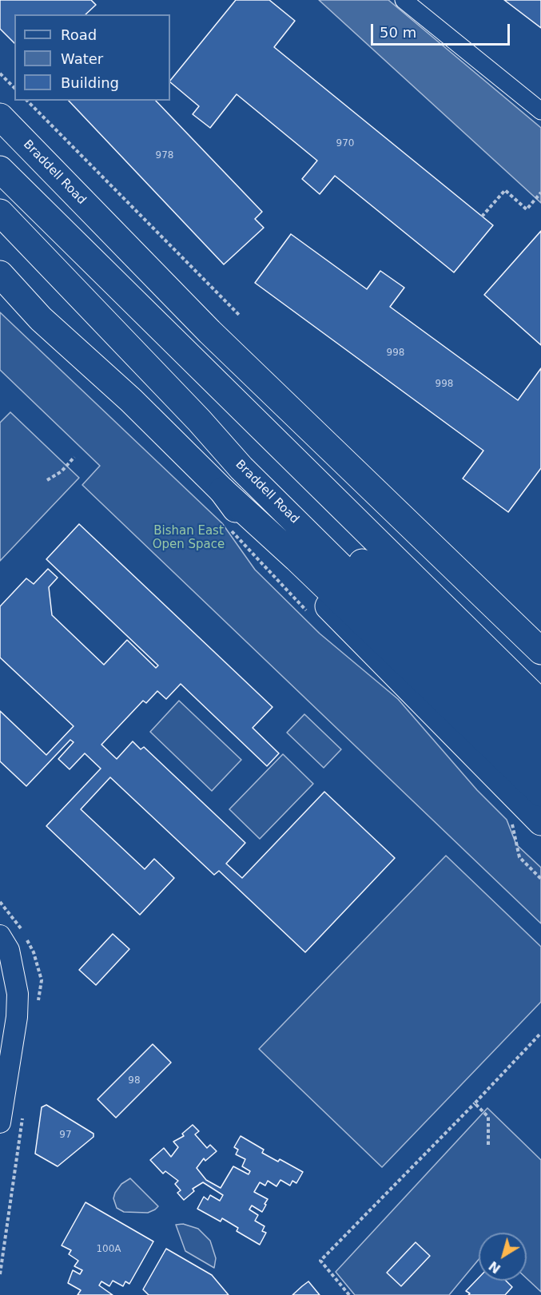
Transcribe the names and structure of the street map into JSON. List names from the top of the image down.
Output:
{
  "streets": {
    "main road": ["Braddell Road"]
  },
  "parks": ["Bishan East Open Space"],
  "house_numbers": [
    "970",
    "978",
    "998",
    "998",
    "98",
    "97",
    "100A"
  ],
  "legend": ["Road", "Water", "Building"],
  "scale_bar": "50 m",
  "north": "bottom left"
}
